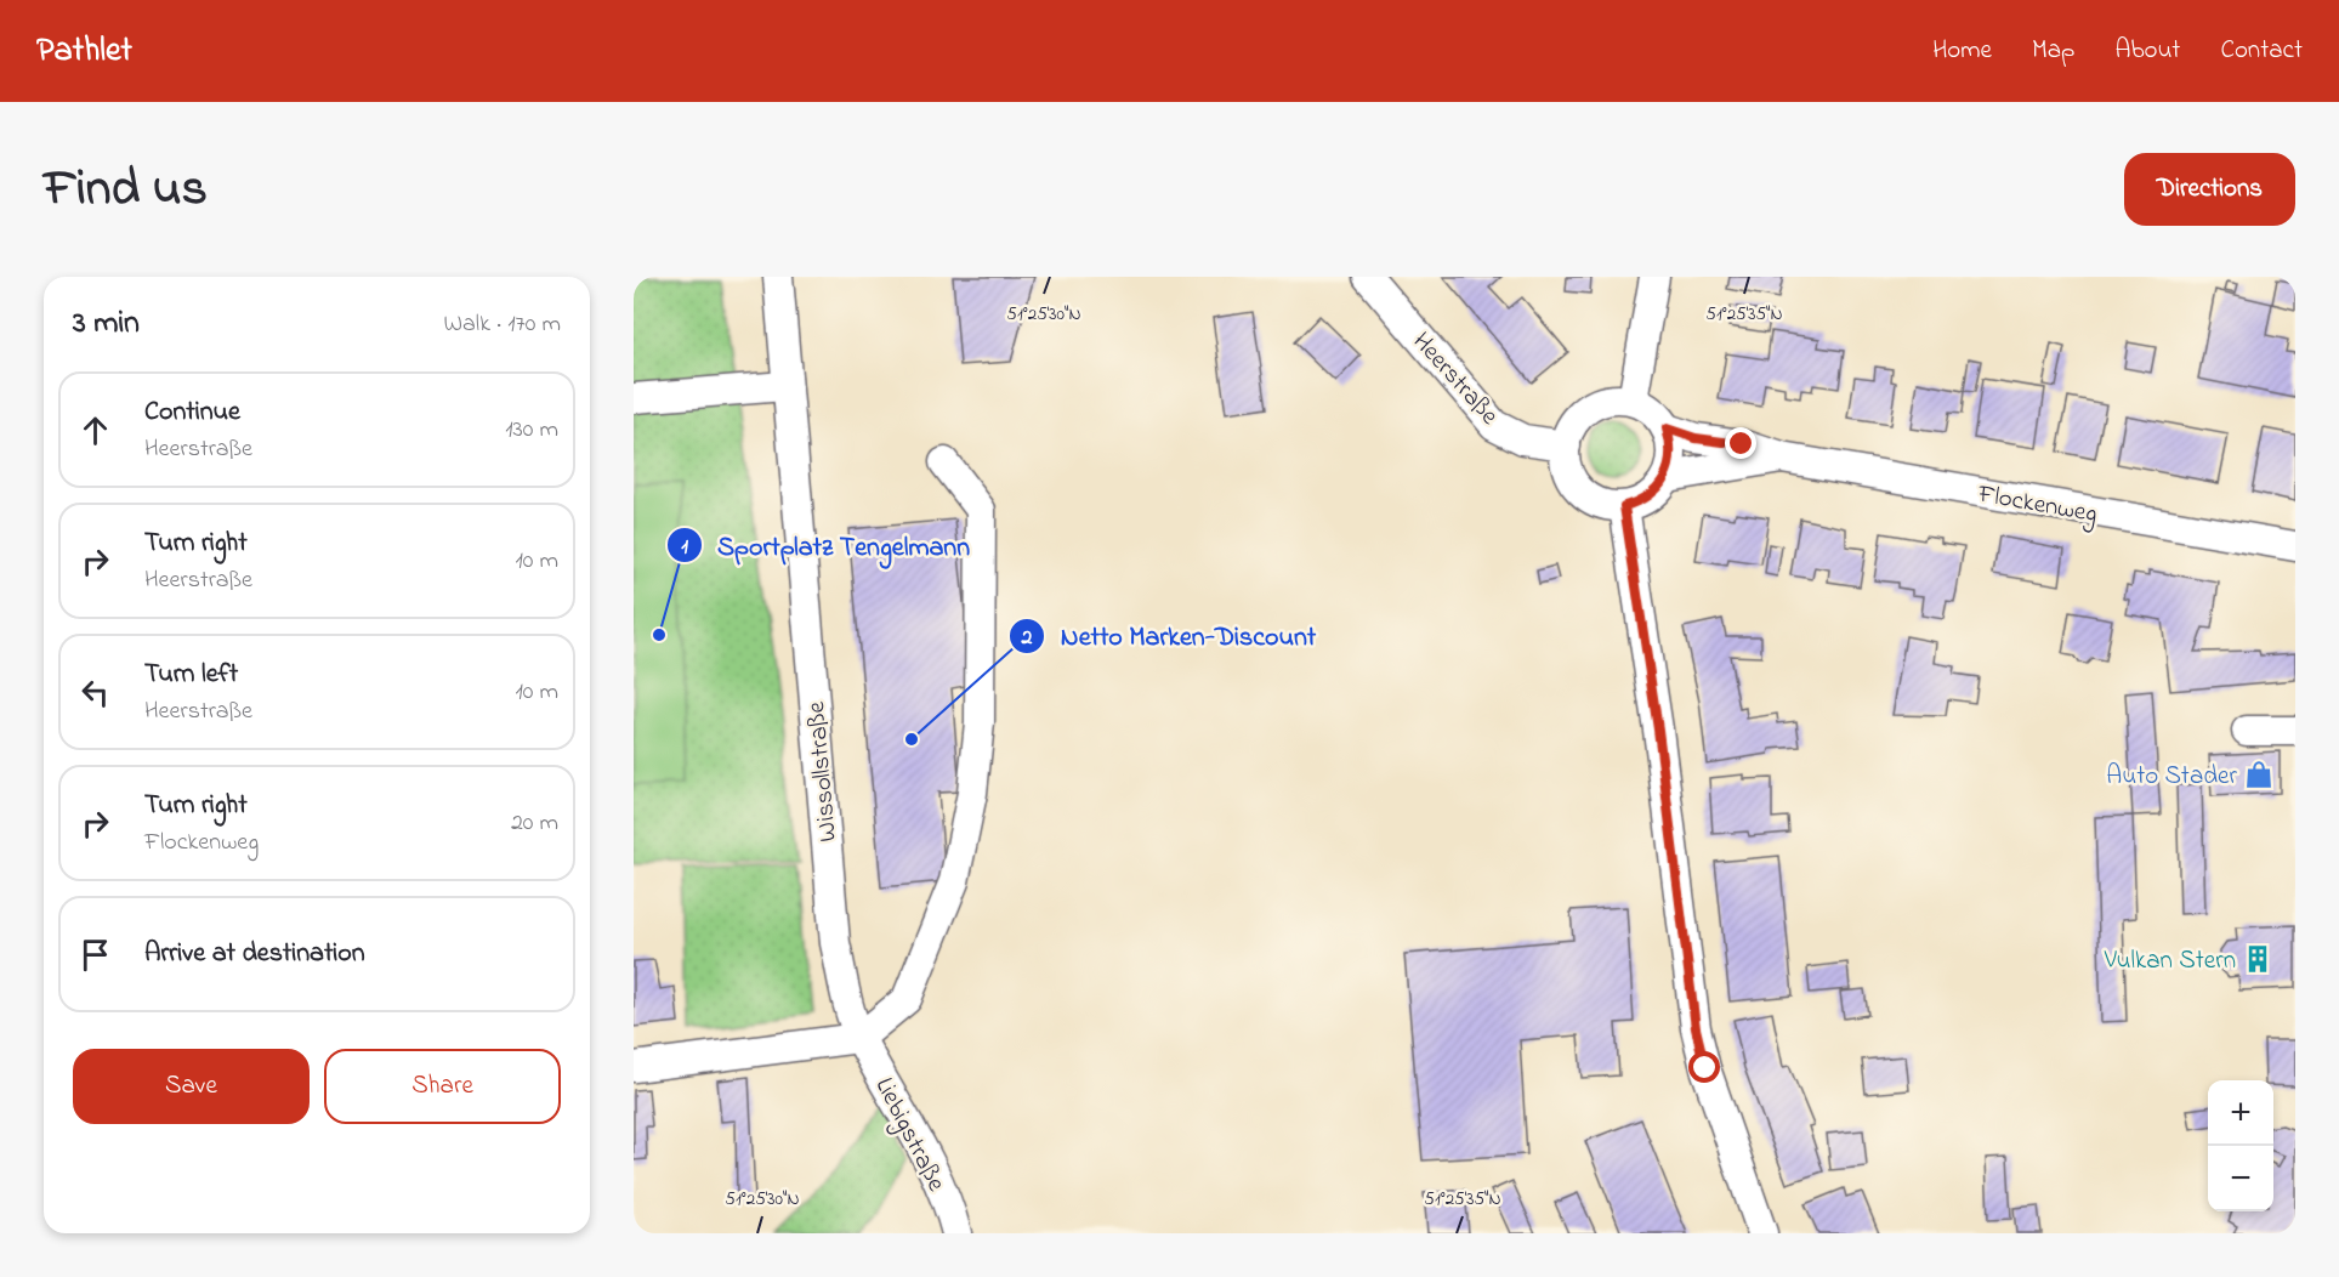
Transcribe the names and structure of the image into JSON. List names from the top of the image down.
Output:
{
  "streets": {
    "street": [
      "Heerstraße",
      "Flockenweg",
      "Wissollstraße",
      "Liebigstraße"
    ]
  },
  "crossings": [
    ["Heerstraße", "Flockenweg"],
    ["Wissollstraße", "Liebigstraße"]
  ],
  "places": {
    "other": ["Sportplatz Tengelmann", "Netto Marken-Discount"],
    "shop": ["Auto Stader"],
    "building": ["Vulkan Stern"]
  },
  "page": {
    "header": "Pathlet",
    "nav": [
      "Home",
      "Map",
      "About",
      "Contact"
    ],
    "title": "Find us",
    "buttons": [
      "Directions",
      ["Save", "Share"]
    ],
    "heading": ["3 min", "Walk · 170 m"],
    "list": [
      ["Continue", "Heerstraße", "130 m"],
      ["Turn right", "Heerstraße", "10 m"],
      ["Turn left", "Heerstraße", "10 m"],
      ["Turn right", "Flockenweg", "20 m"],
      "Arrive at destination"
    ],
    "map_buttons": ["+", "−"]
  },
  "coordinates": ["51°25'30\"N", "51°25'35\"N"]
}
